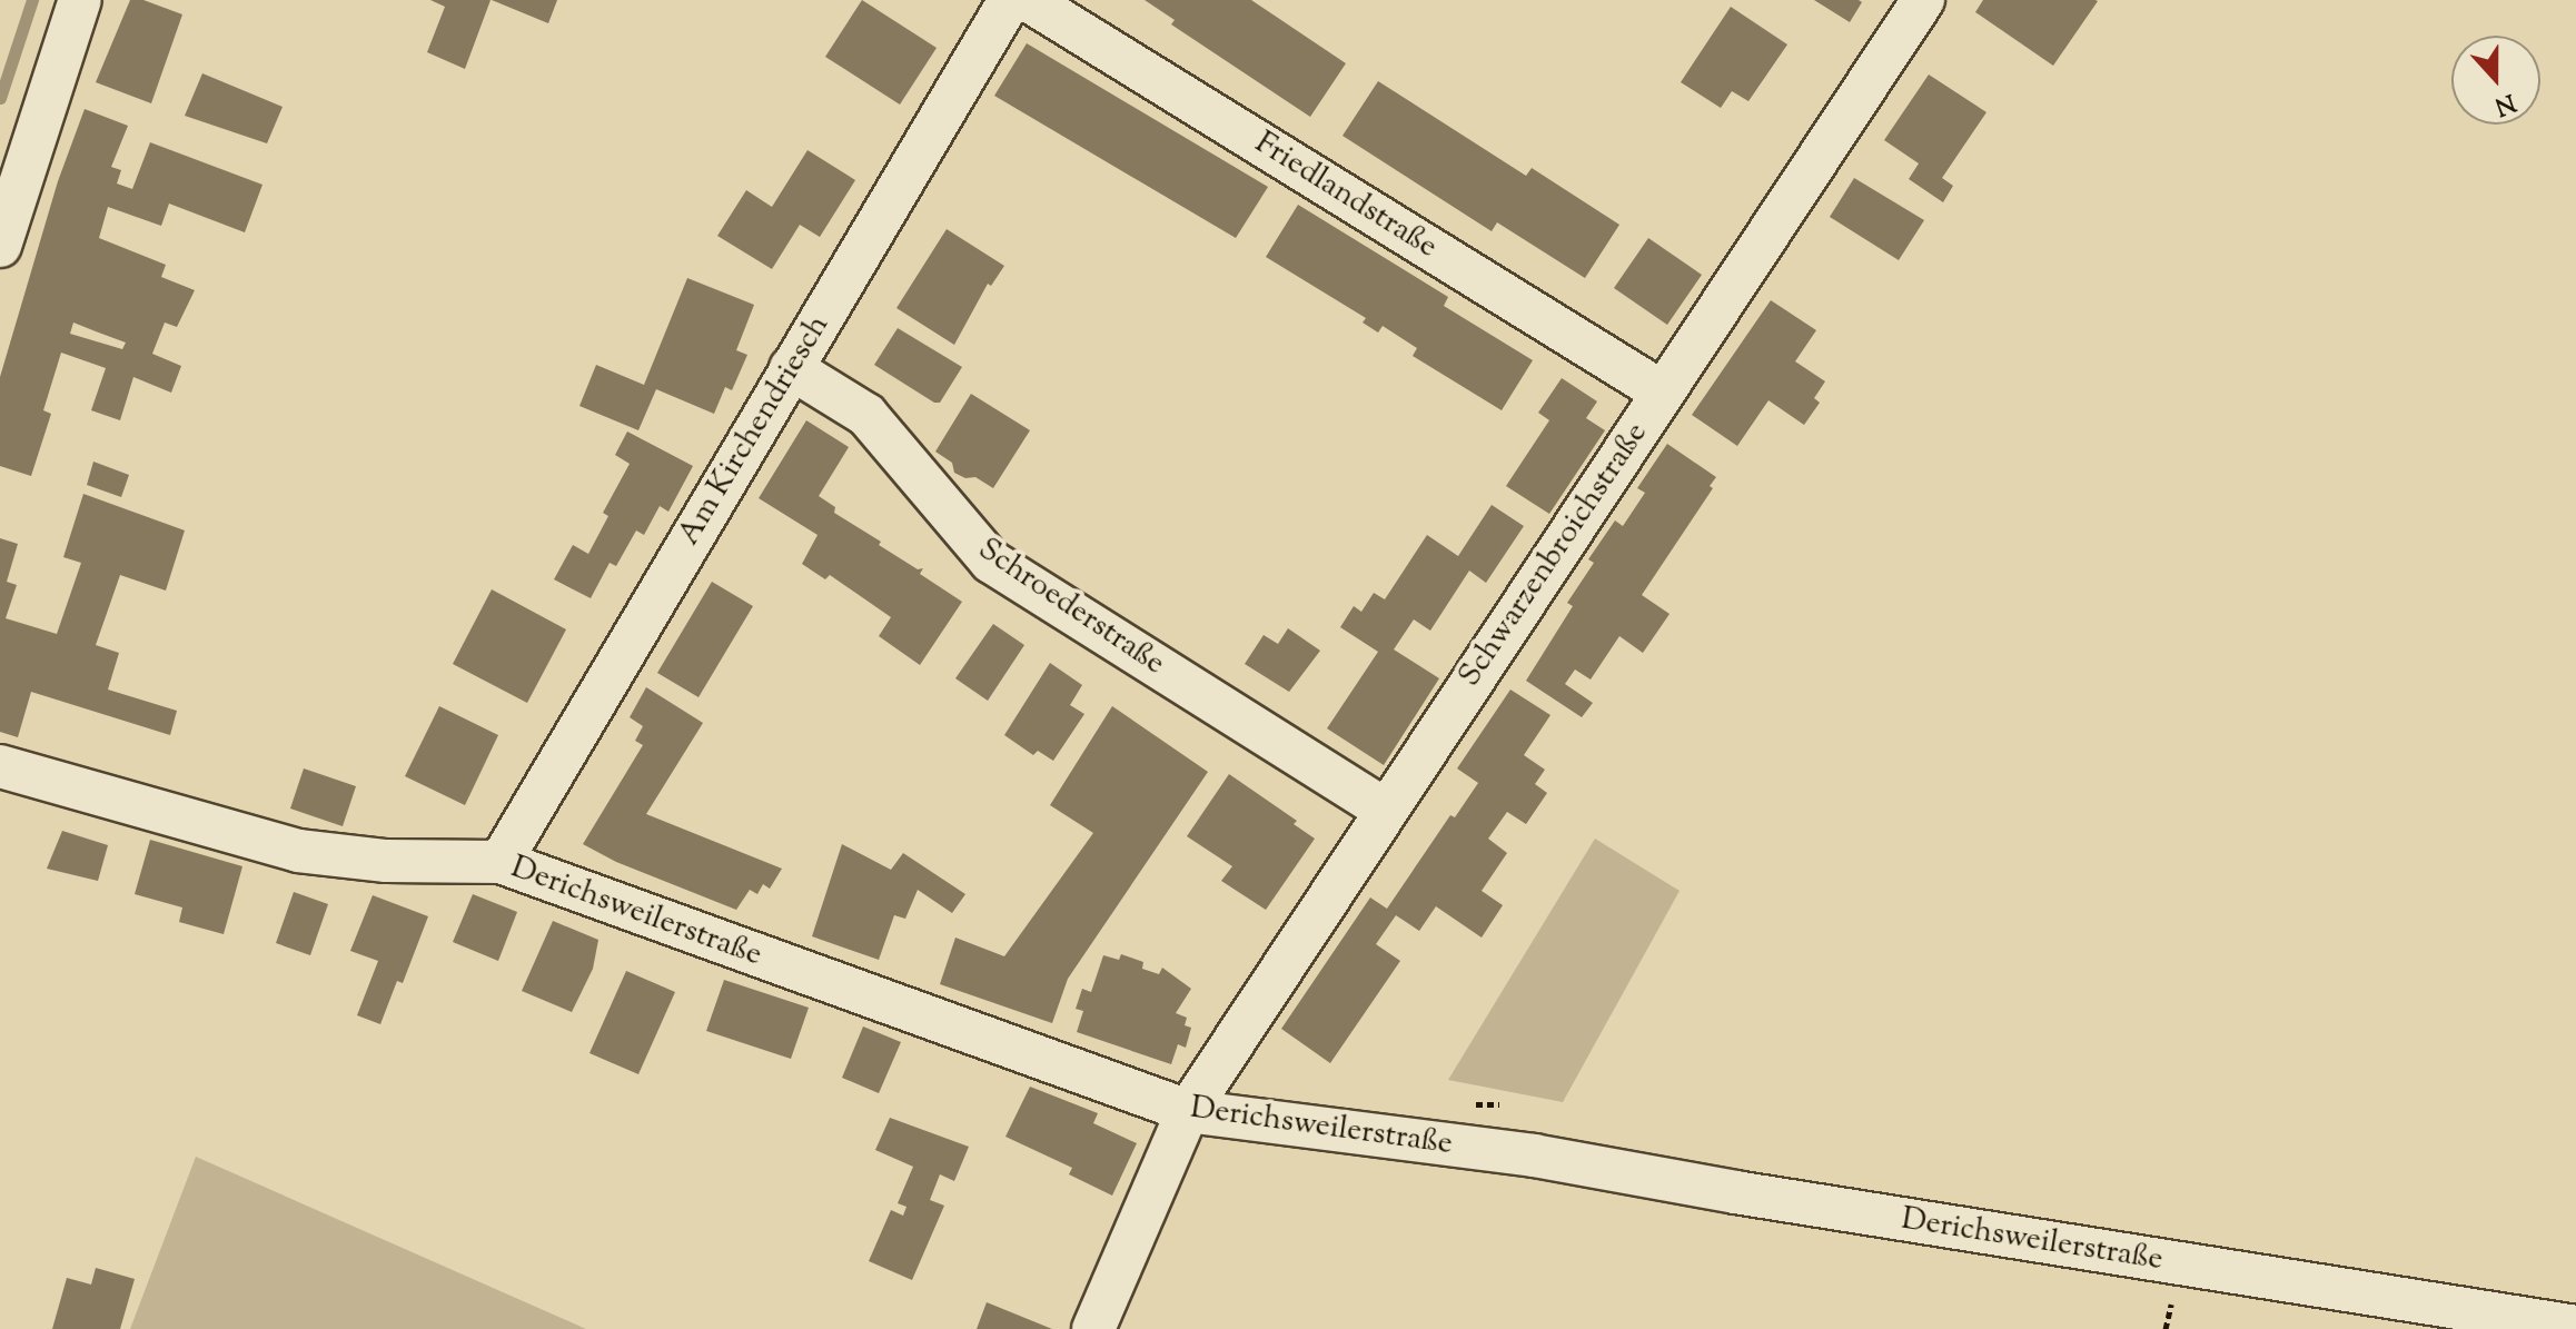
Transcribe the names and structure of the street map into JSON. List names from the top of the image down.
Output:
{
  "streets": {
    "street": [
      "Friedlandstraße",
      "Am Kirchendriesch",
      "Schwarzenbroichstraße",
      "Schroederstraße",
      "Derichsweilerstraße"
    ]
  },
  "crossings": [
    ["Friedlandstraße", "Schwarzenbroichstraße"],
    ["Am Kirchendriesch", "Schroederstraße"],
    ["Am Kirchendriesch", "Derichsweilerstraße"],
    ["Schwarzenbroichstraße", "Schroederstraße"],
    ["Schwarzenbroichstraße", "Derichsweilerstraße"]
  ],
  "north": "bottom"
}
